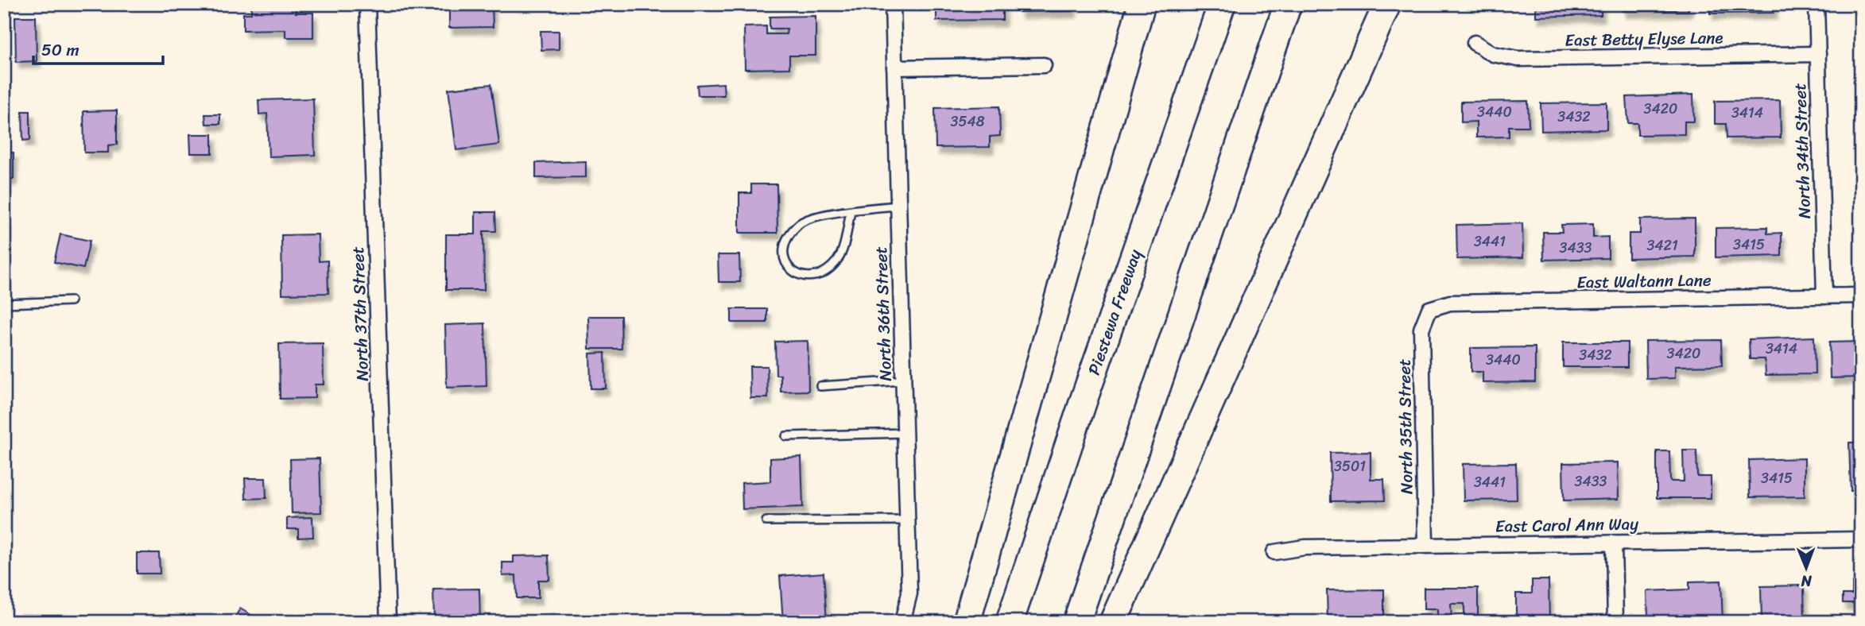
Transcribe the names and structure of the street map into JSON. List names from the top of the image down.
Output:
{
  "streets": {
    "highway": ["Piestewa Freeway"],
    "street": [
      "East Betty Elyse Lane",
      "North 34th Street",
      "East Waltann Lane",
      "North 37th Street",
      "North 36th Street",
      "North 35th Street",
      "East Carol Ann Way"
    ]
  },
  "crossings": [
    ["East Betty Elyse Lane", "North 34th Street"],
    ["North 34th Street", "East Waltann Lane"],
    ["East Waltann Lane", "North 35th Street"],
    ["North 35th Street", "East Carol Ann Way"]
  ],
  "house_numbers": [
    "3420",
    "3440",
    "3414",
    "3432",
    "3548",
    "3441",
    "3415",
    "3421",
    "3433",
    "3414",
    "3420",
    "3432",
    "3440",
    "3501",
    "3415",
    "3433",
    "3441"
  ],
  "scale_bar": "50 m",
  "north": "bottom"
}
